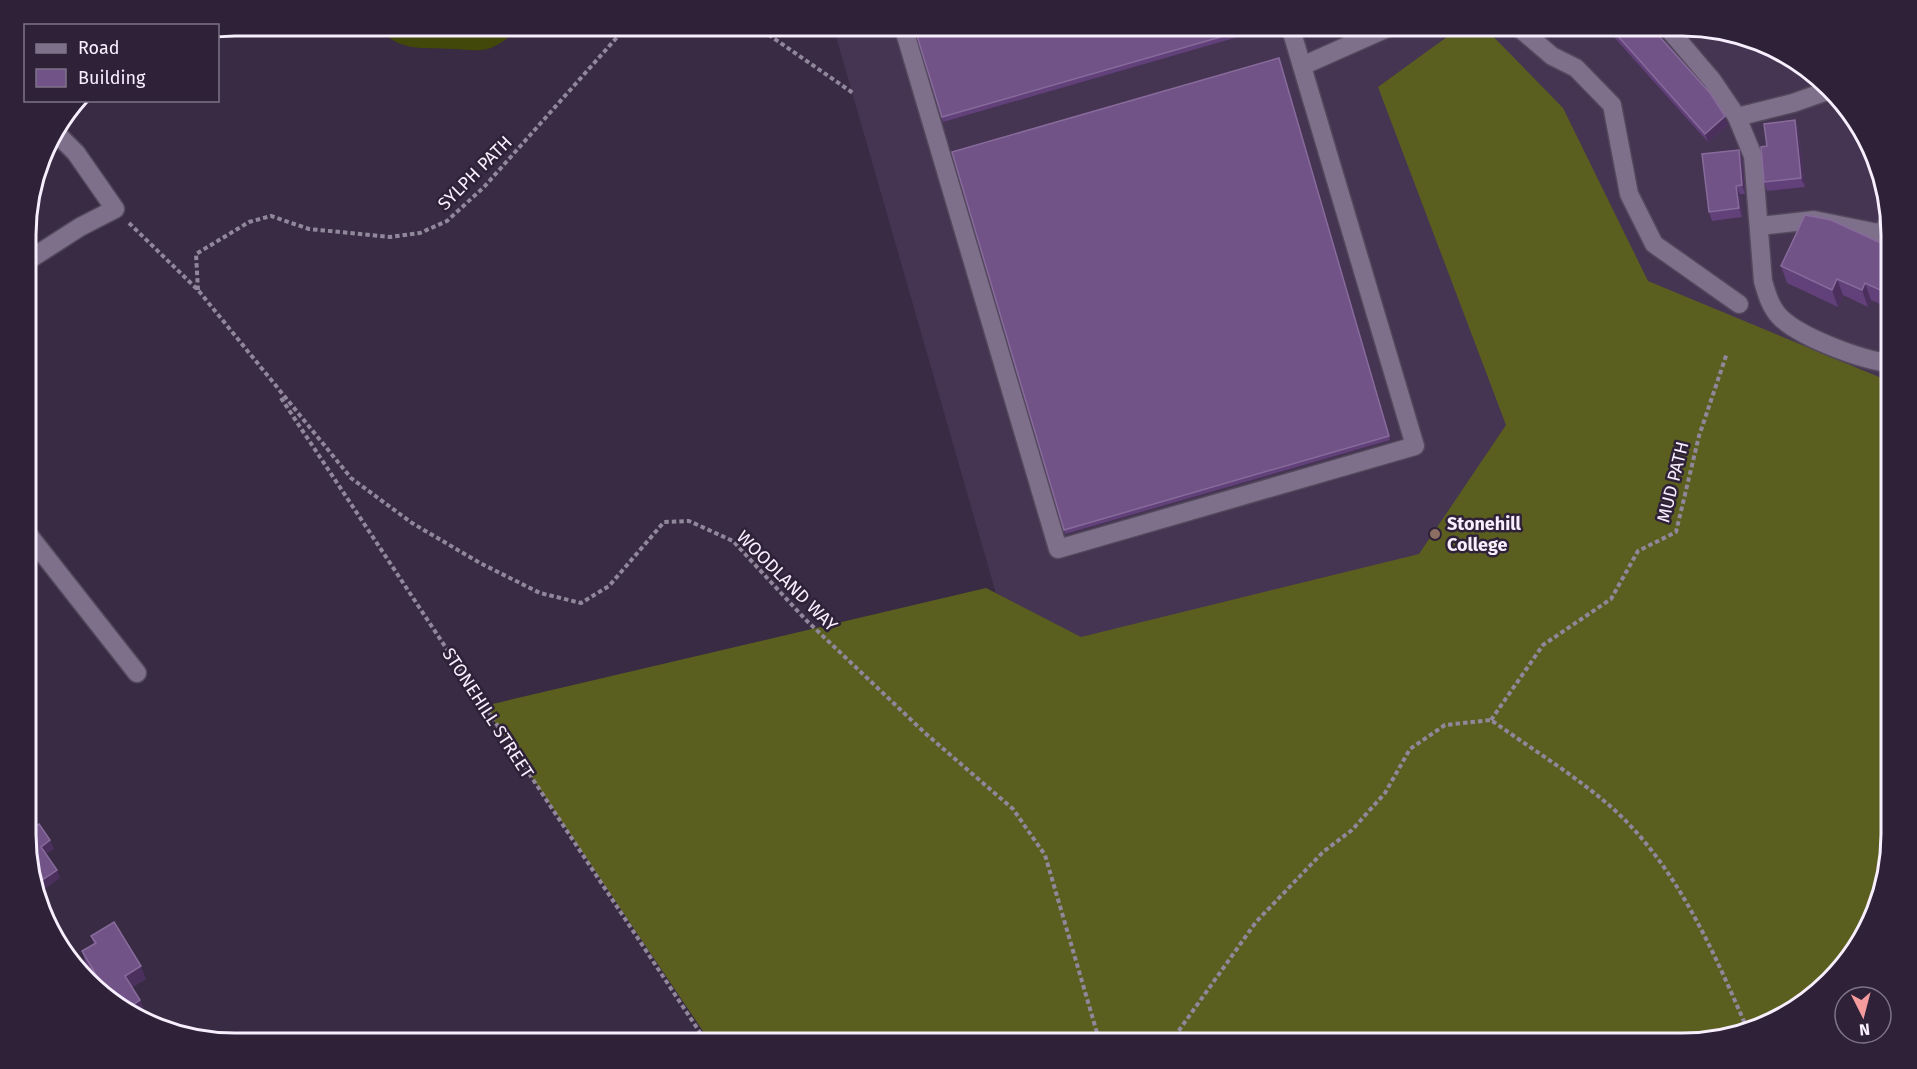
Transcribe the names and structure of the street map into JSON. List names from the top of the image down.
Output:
{
  "streets": {
    "path": [
      "SYLPH PATH",
      "MUD PATH",
      "WOODLAND WAY",
      "STONEHILL STREET"
    ]
  },
  "crossings": [
    ["WOODLAND WAY", "STONEHILL STREET"]
  ],
  "places": ["Stonehill College"],
  "legend": ["Road", "Building"],
  "north": "bottom"
}
